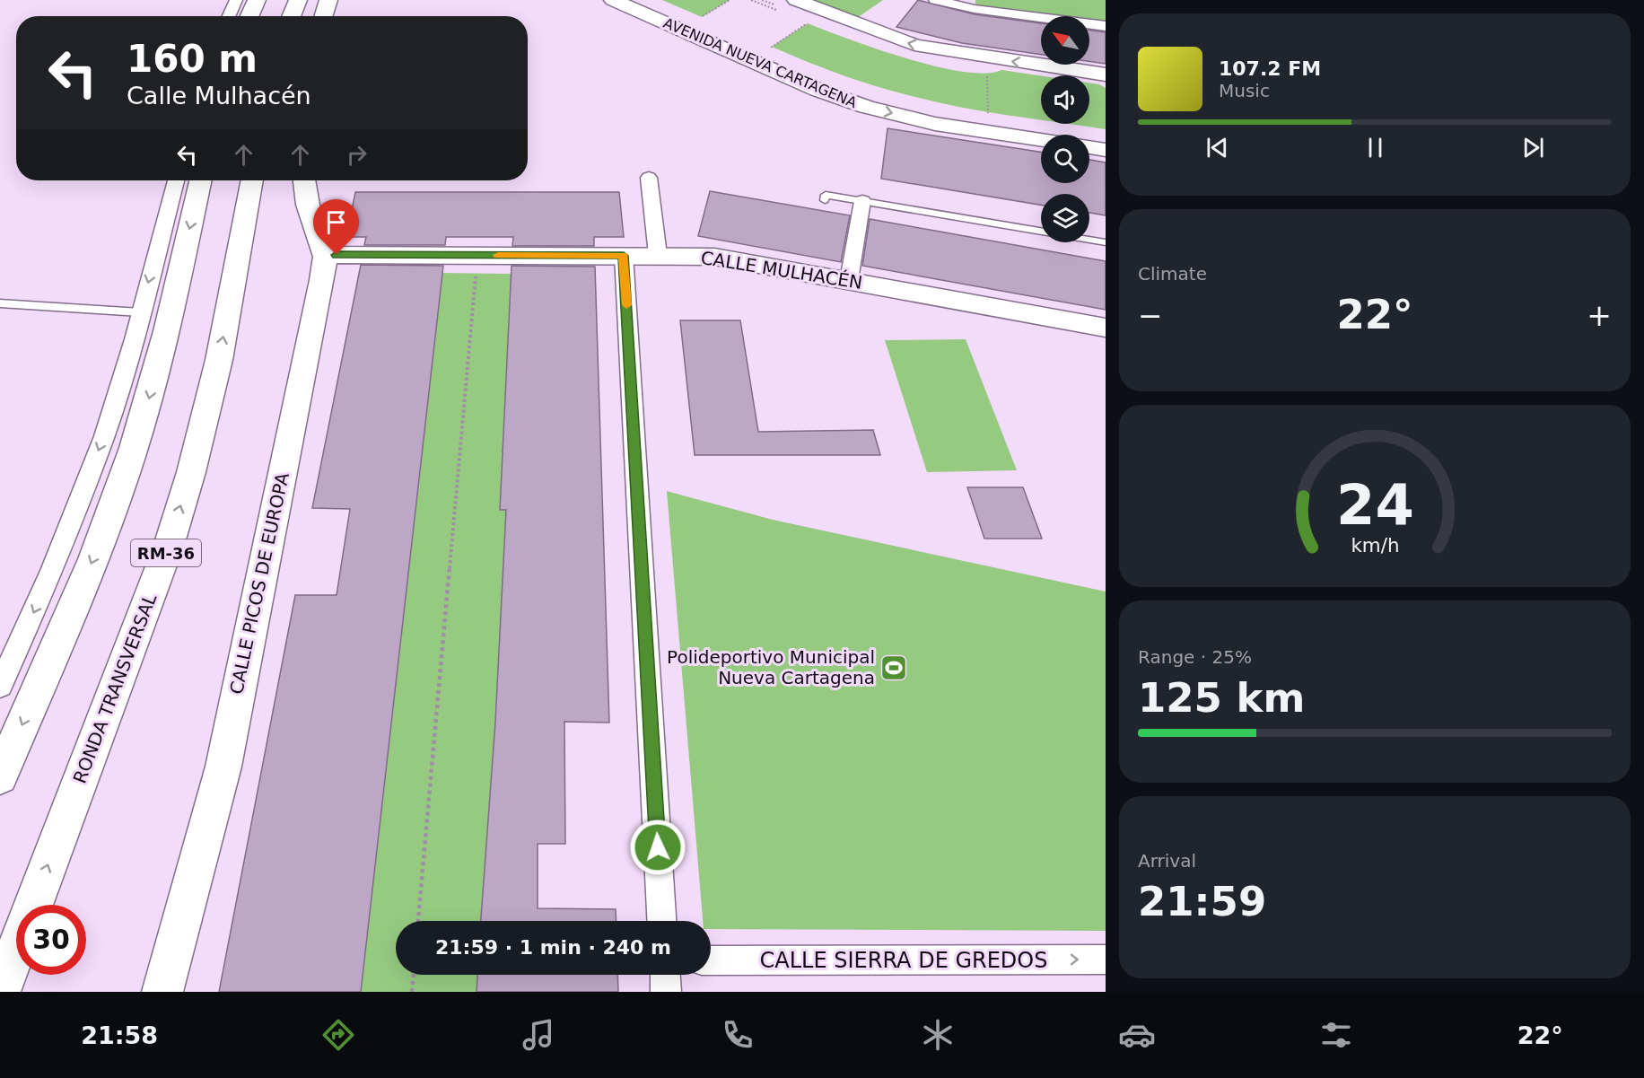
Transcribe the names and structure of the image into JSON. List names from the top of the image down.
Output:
{
  "streets": {
    "main road": [
      "AVENIDA NUEVA CARTAGENA",
      "CALLE MULHACÉN",
      "RM-36",
      "CALLE PICOS DE EUROPA",
      "RONDA TRANSVERSAL"
    ],
    "street": ["CALLE SIERRA DE GREDOS"]
  },
  "crossings": [
    ["CALLE MULHACÉN", "CALLE PICOS DE EUROPA"]
  ],
  "one_way": ["CALLE SIERRA DE GREDOS"],
  "places": {
    "sports": ["Polideportivo Municipal Nueva Cartagena"]
  },
  "north": "top left",
  "page": {
    "turn": ["160 m", "Calle Mulhacén"],
    "song": ["107.2 FM", "Music"],
    "tile": [
      "Climate",
      ["Range · 25%", "125 km"],
      ["Arrival", "21:59"]
    ],
    "heat": ["−", "22°", "+"],
    "limit": "30",
    "trip": "21:59 · 1 min · 240 m",
    "tabs": ["21:58", "22°"],
    "gauge": ["24", "km/h"]
  }
}
